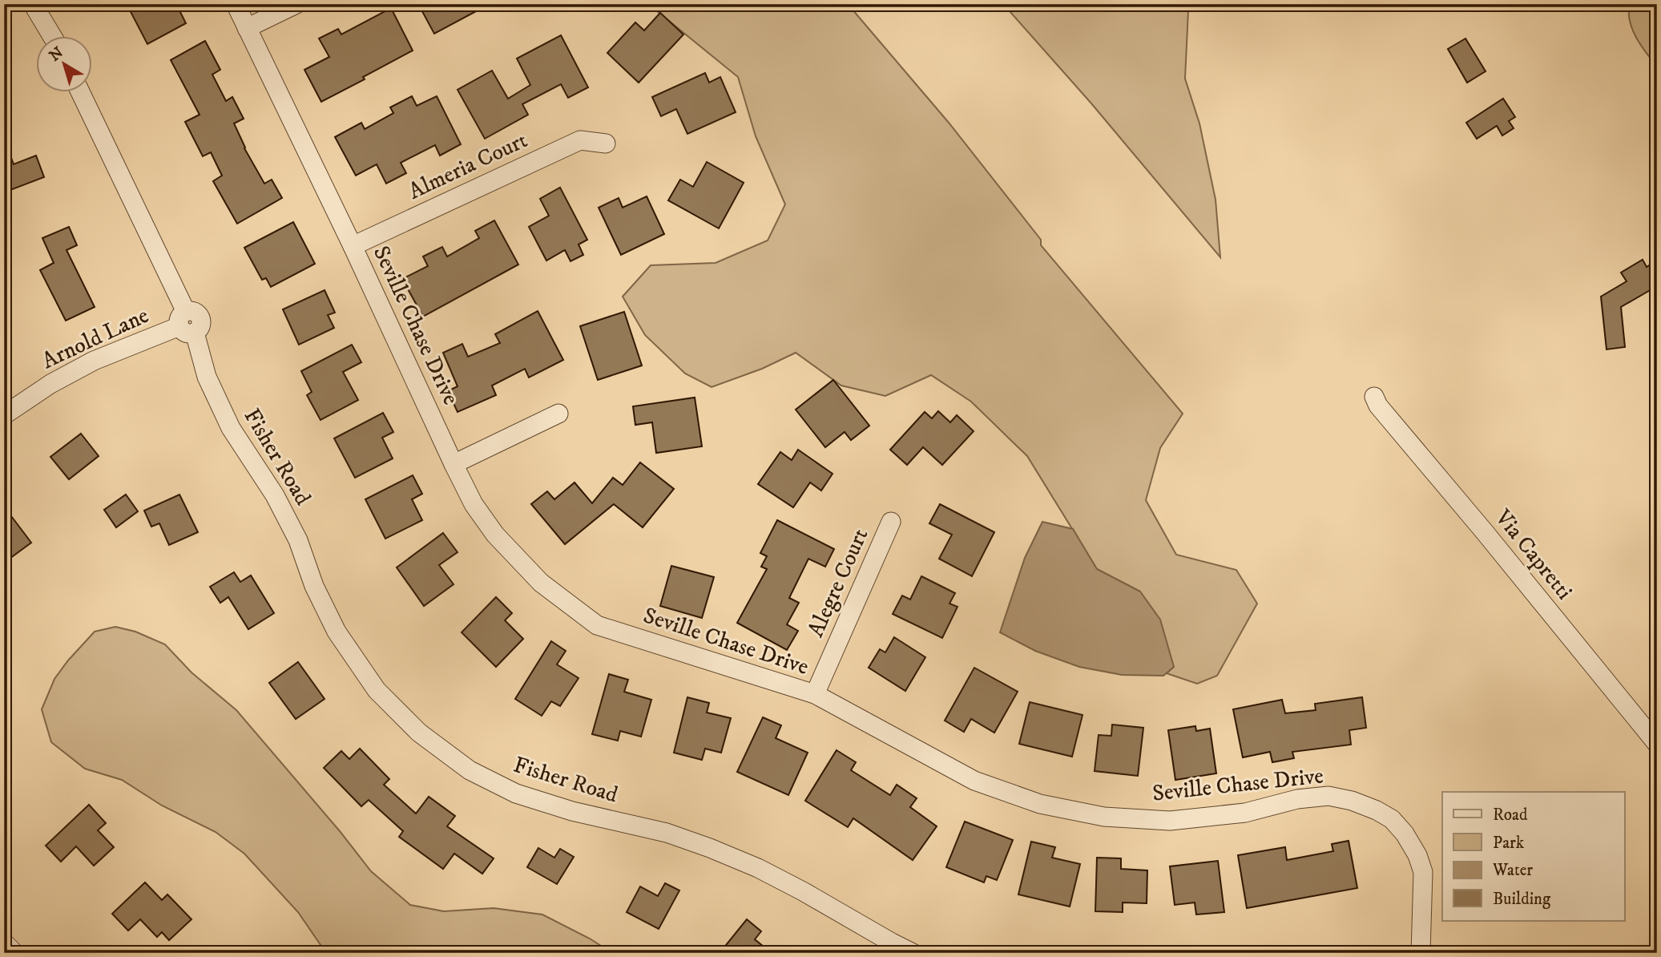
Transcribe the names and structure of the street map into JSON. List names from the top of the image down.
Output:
{
  "streets": {
    "street": [
      "Almeria Court",
      "Seville Chase Drive",
      "Arnold Lane",
      "Fisher Road",
      "Via Capretti",
      "Alegre Court"
    ]
  },
  "crossings": [
    ["Almeria Court", "Seville Chase Drive"],
    ["Seville Chase Drive", "Alegre Court"],
    ["Arnold Lane", "Fisher Road"]
  ],
  "legend": [
    "Road",
    "Park",
    "Water",
    "Building"
  ],
  "north": "top left"
}
